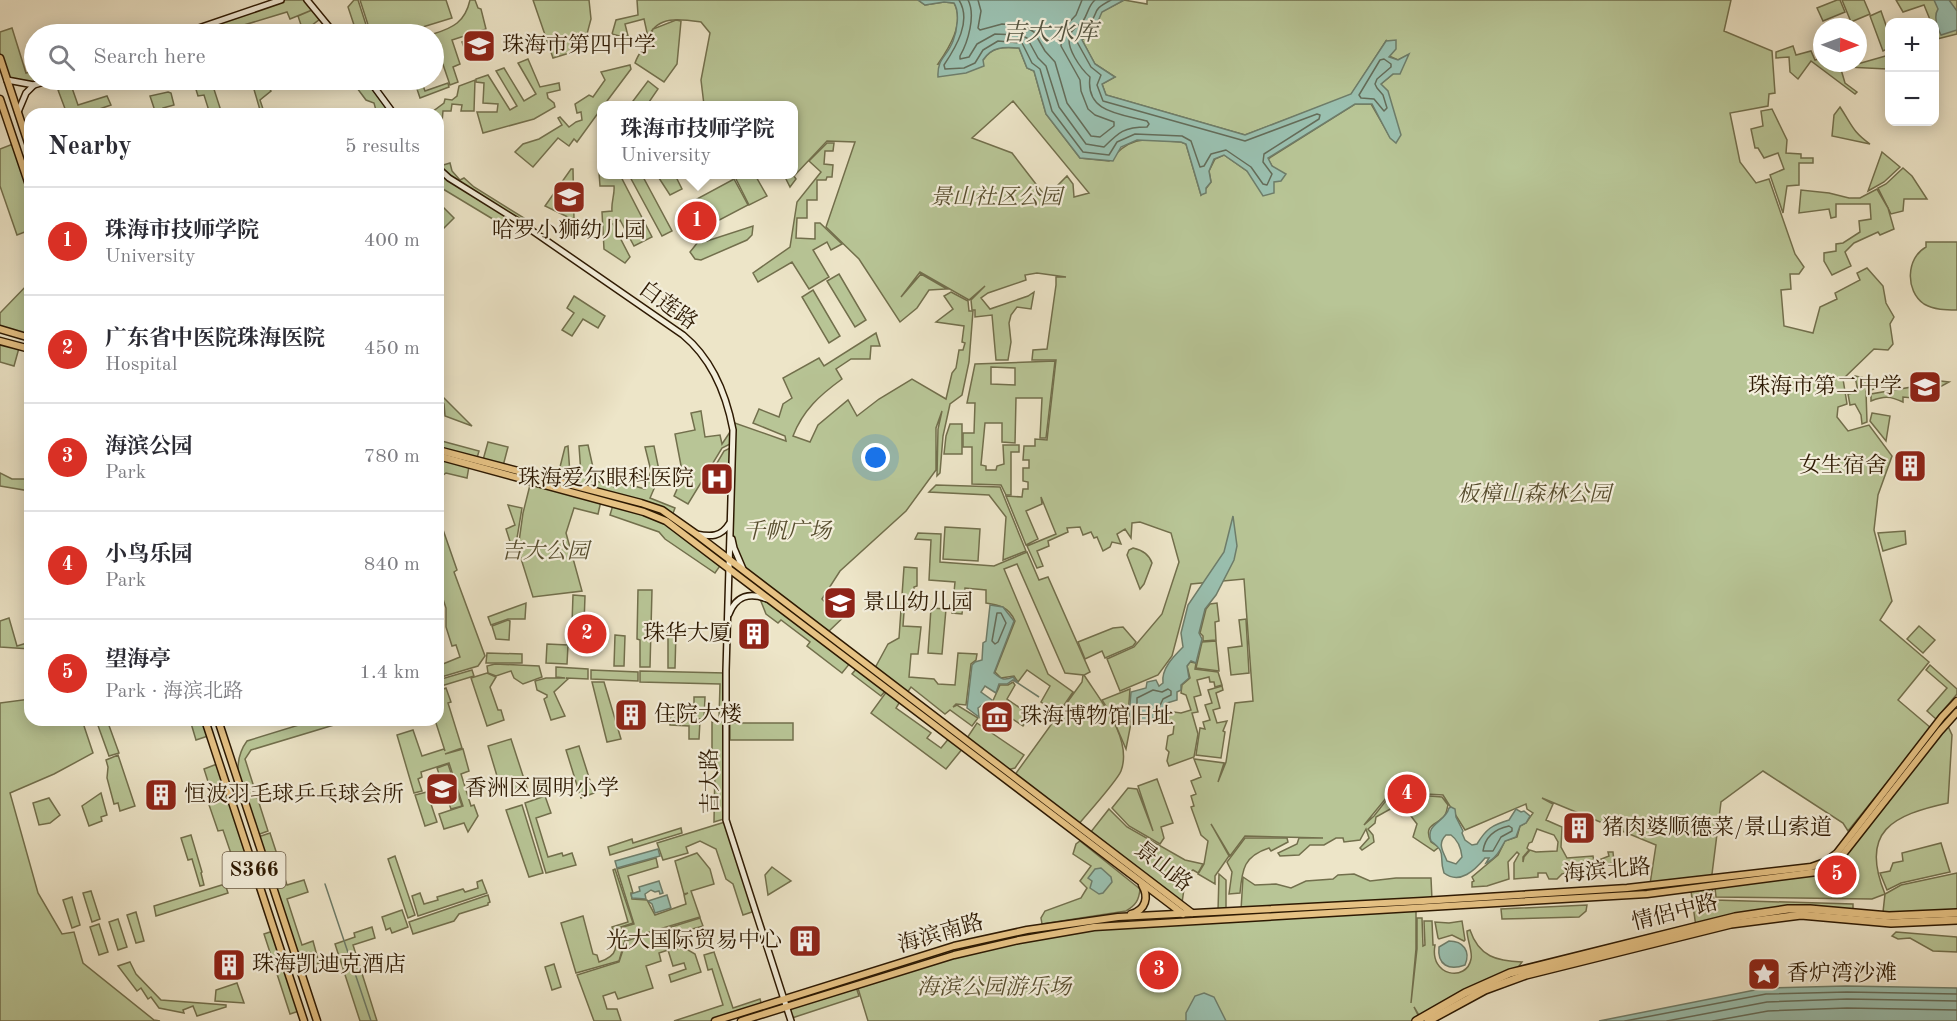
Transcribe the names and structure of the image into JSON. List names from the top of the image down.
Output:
{
  "streets": {
    "highway": ["情侶中路"],
    "main road": [
      "白莲路",
      "吉大路",
      "景山路",
      "S366",
      "海滨北路",
      "海滨南路"
    ]
  },
  "crossings": [
    ["白莲路", "吉大路"],
    ["白莲路", "景山路"],
    ["吉大路", "景山路"],
    ["吉大路", "海滨南路"],
    ["景山路", "海滨北路"],
    ["景山路", "海滨南路"],
    ["海滨北路", "海滨南路"]
  ],
  "water": ["吉大水库"],
  "parks": [
    "景山社区公园",
    "板樟山森林公园",
    "千帆广场",
    "吉大公园",
    "海滨公园游乐场"
  ],
  "places": {
    "school or university": [
      "珠海市第四中学",
      "哈罗小狮幼儿园",
      "珠海市第二中学",
      "景山幼儿园",
      "香洲区圆明小学"
    ],
    "building": [
      "女生宿舍",
      "珠华大厦",
      "住院大楼",
      "恒波羽毛球乒乓球会所",
      "猪肉婆顺德菜/景山索道",
      "光大国际贸易中心",
      "珠海凯迪克酒店"
    ],
    "hospital": ["珠海爱尔眼科医院"],
    "museum": ["珠海博物馆旧址"],
    "place": ["香炉湾沙滩"]
  },
  "north": "right",
  "page": {
    "map_buttons": ["+", "−"],
    "search": "Search here",
    "popup": ["珠海市技师学院", "University"],
    "heading": ["Nearby", "5 results"],
    "list": [
      {
        "mark": "1",
        "name": "珠海市技师学院",
        "note": "University",
        "value": "400 m"
      },
      {
        "mark": "2",
        "name": "广东省中医院珠海医院",
        "note": "Hospital",
        "value": "450 m"
      },
      {
        "mark": "3",
        "name": "海滨公园",
        "note": "Park",
        "value": "780 m"
      },
      {
        "mark": "4",
        "name": "小鸟乐园",
        "note": "Park",
        "value": "840 m"
      },
      {
        "mark": "5",
        "name": "望海亭",
        "note": "Park · 海滨北路",
        "value": "1.4 km"
      }
    ],
    "pins": [
      "1",
      "2",
      "4",
      "5",
      "3"
    ]
  }
}
